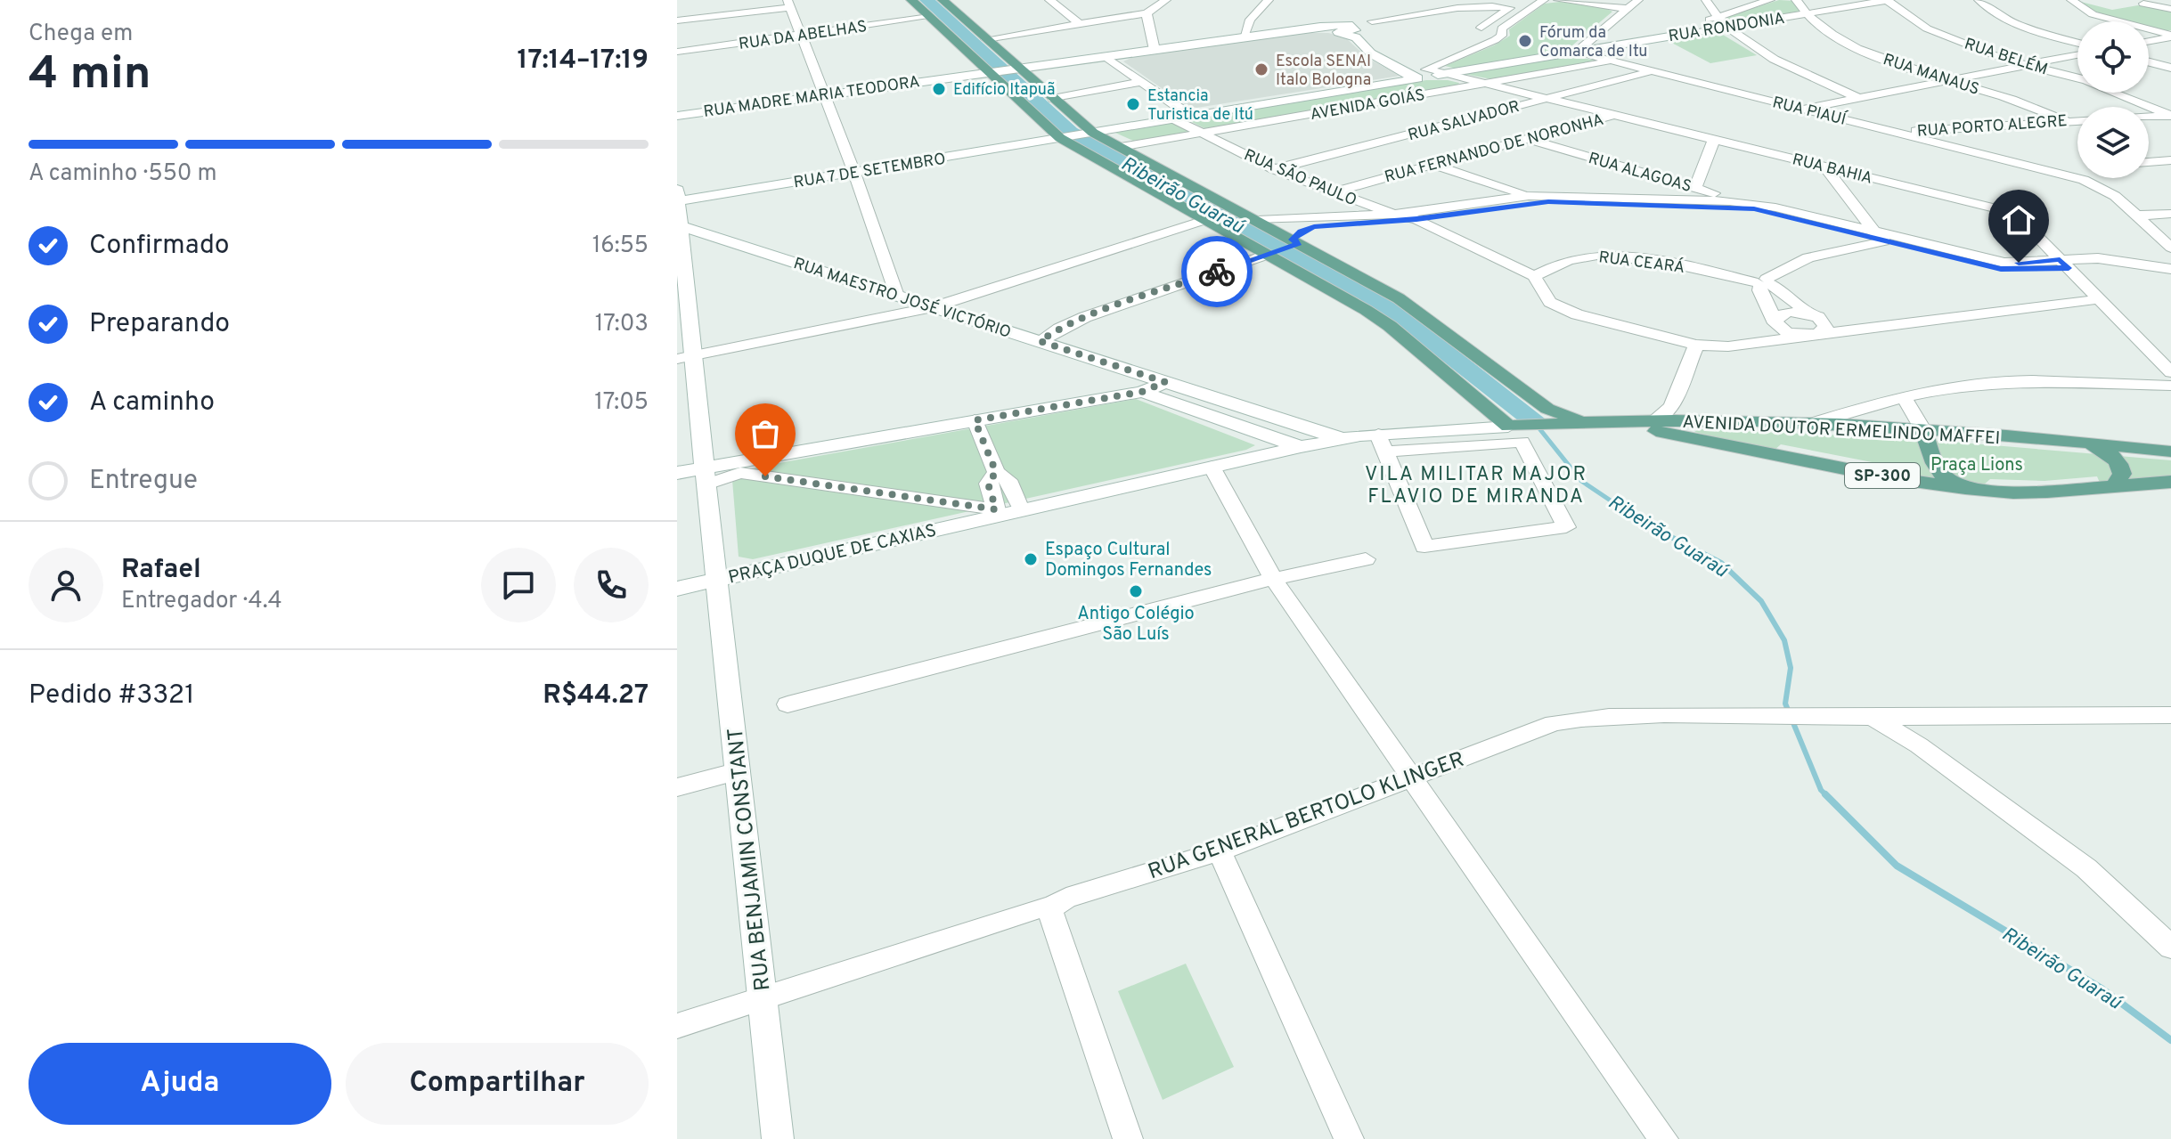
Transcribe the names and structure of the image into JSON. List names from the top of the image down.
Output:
{
  "streets": {
    "main road": ["AVENIDA DOUTOR ERMELINDO MAFFEI", "SP-300"],
    "street": [
      "RUA RONDONIA",
      "RUA DA ABELHAS",
      "RUA BELÉM",
      "RUA MANAUS",
      "RUA MADRE MARIA TEODORA",
      "AVENIDA GOIÁS",
      "RUA PIAUÍ",
      "RUA SALVADOR",
      "RUA PORTO ALEGRE",
      "RUA FERNANDO DE NORONHA",
      "RUA BAHIA",
      "RUA 7 DE SETEMBRO",
      "RUA ALAGOAS",
      "RUA SÃO PAULO",
      "RUA CEARÁ",
      "RUA MAESTRO JOSÉ VICTÓRIO",
      "PRAÇA DUQUE DE CAXIAS",
      "RUA GENERAL BERTOLO KLINGER",
      "RUA BENJAMIN CONSTANT"
    ]
  },
  "crossings": [
    ["RUA RONDONIA", "RUA BELÉM"],
    ["RUA RONDONIA", "RUA MANAUS"],
    ["RUA BELÉM", "RUA PORTO ALEGRE"],
    ["RUA MANAUS", "RUA PORTO ALEGRE"],
    ["AVENIDA GOIÁS", "RUA PIAUÍ"],
    ["AVENIDA GOIÁS", "RUA BAHIA"],
    ["AVENIDA GOIÁS", "RUA 7 DE SETEMBRO"],
    ["AVENIDA GOIÁS", "RUA SÃO PAULO"],
    ["RUA PIAUÍ", "RUA SALVADOR"],
    ["RUA PIAUÍ", "RUA PORTO ALEGRE"],
    ["RUA SALVADOR", "RUA BAHIA"],
    ["RUA SALVADOR", "RUA SÃO PAULO"],
    ["RUA FERNANDO DE NORONHA", "RUA BAHIA"],
    ["RUA FERNANDO DE NORONHA", "RUA ALAGOAS"],
    ["RUA FERNANDO DE NORONHA", "RUA SÃO PAULO"],
    ["RUA BAHIA", "RUA SÃO PAULO"],
    ["RUA SÃO PAULO", "RUA CEARÁ"],
    ["AVENIDA DOUTOR ERMELINDO MAFFEI", "PRAÇA DUQUE DE CAXIAS"],
    ["PRAÇA DUQUE DE CAXIAS", "RUA BENJAMIN CONSTANT"],
    ["RUA GENERAL BERTOLO KLINGER", "RUA BENJAMIN CONSTANT"]
  ],
  "districts": ["VILA MILITAR MAJOR FLAVIO DE MIRANDA"],
  "water": ["Ribeirão Guaraú"],
  "parks": ["Praça Lions"],
  "places": [
    "Fórum da Comarca de Itu",
    "Escola SENAI Italo Bologna",
    "Edifício Itapuã",
    "Estancia Turistica de Itú",
    "Espaço Cultural Domingos Fernandes",
    "Antigo Colégio São Luís"
  ],
  "page": {
    "heading": ["4 min", "Chega em", "17:14–17:19"],
    "panel": [
      "Rafael",
      "Entregador · 4.4",
      "Pedido #3321",
      "R$44.27"
    ],
    "bar": "A caminho · 550 m",
    "list": [
      ["Confirmado", "16:55"],
      ["Preparando", "17:03"],
      ["A caminho", "17:05"],
      "Entregue"
    ],
    "buttons": ["Ajuda", "Compartilhar"]
  }
}
